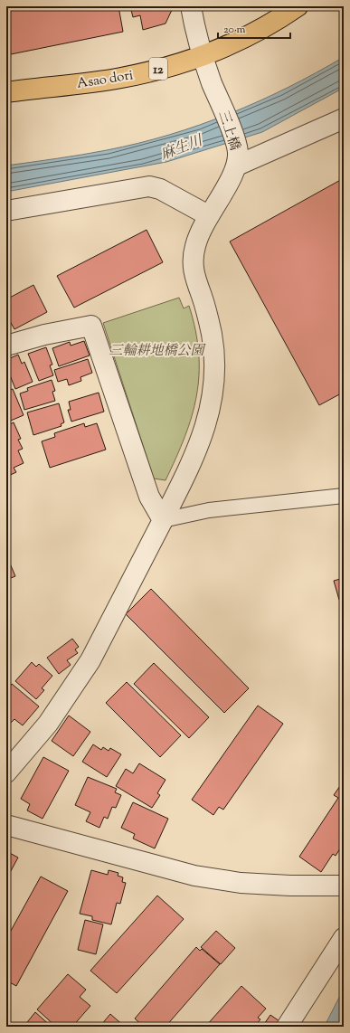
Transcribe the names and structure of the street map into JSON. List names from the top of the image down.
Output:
{
  "streets": {
    "main road": ["12", "Asao dori"],
    "street": ["三上橋"]
  },
  "crossings": [
    ["Asao dori", "三上橋"]
  ],
  "water": ["麻生川"],
  "parks": ["三輪耕地橋公園"],
  "scale_bar": "20 m"
}
